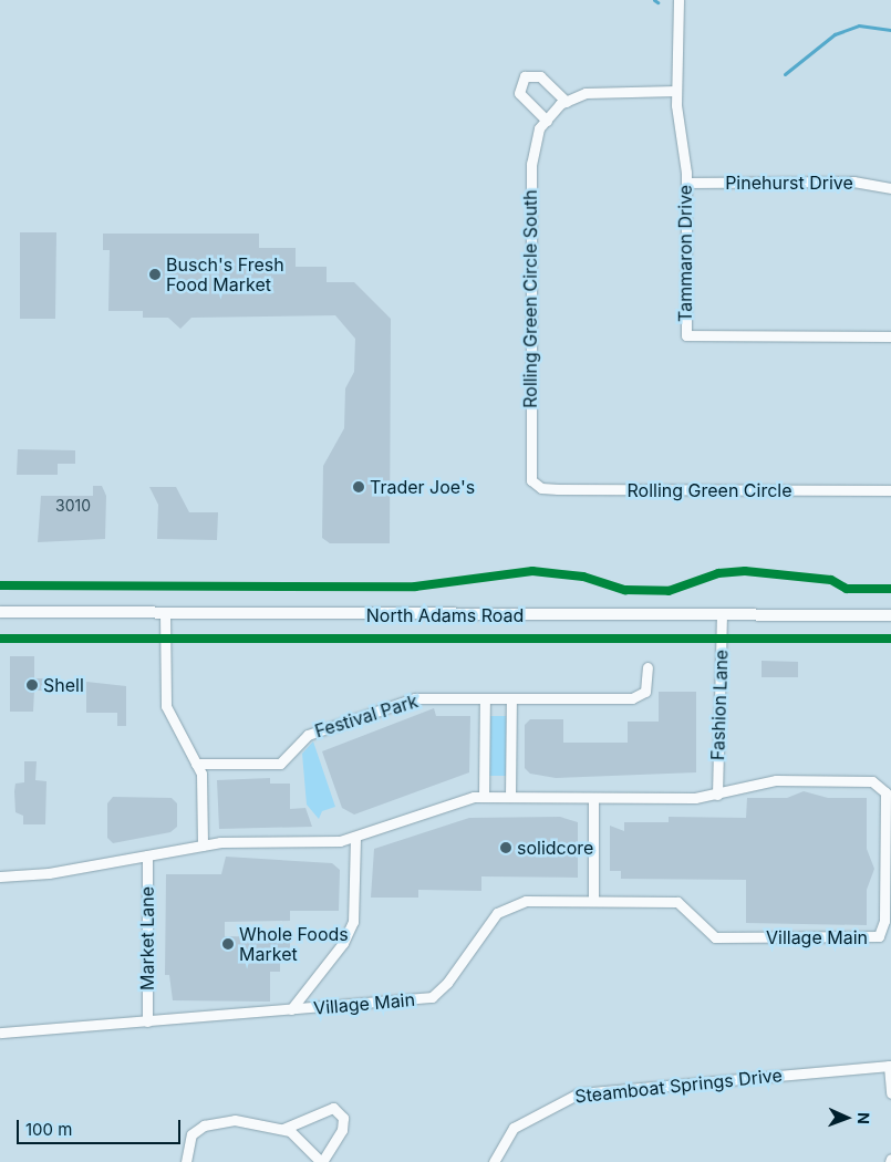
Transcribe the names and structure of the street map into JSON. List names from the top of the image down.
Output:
{
  "streets": {
    "street": [
      "Pinehurst Drive",
      "Tammaron Drive",
      "Rolling Green Circle South",
      "Rolling Green Circle",
      "North Adams Road",
      "Fashion Lane",
      "Festival Park",
      "Village Main",
      "Market Lane",
      "Steamboat Springs Drive"
    ]
  },
  "crossings": [
    ["Pinehurst Drive", "Tammaron Drive"],
    ["Tammaron Drive", "Rolling Green Circle South"],
    ["Rolling Green Circle South", "Rolling Green Circle"],
    ["North Adams Road", "Fashion Lane"],
    ["Fashion Lane", "Village Main"],
    ["Village Main", "Market Lane"]
  ],
  "places": [
    "Busch's Fresh Food Market",
    "Trader Joe's",
    "Shell",
    "solidcore",
    "Whole Foods Market"
  ],
  "house_numbers": ["3010"],
  "scale_bar": "100 m",
  "north": "right"
}
